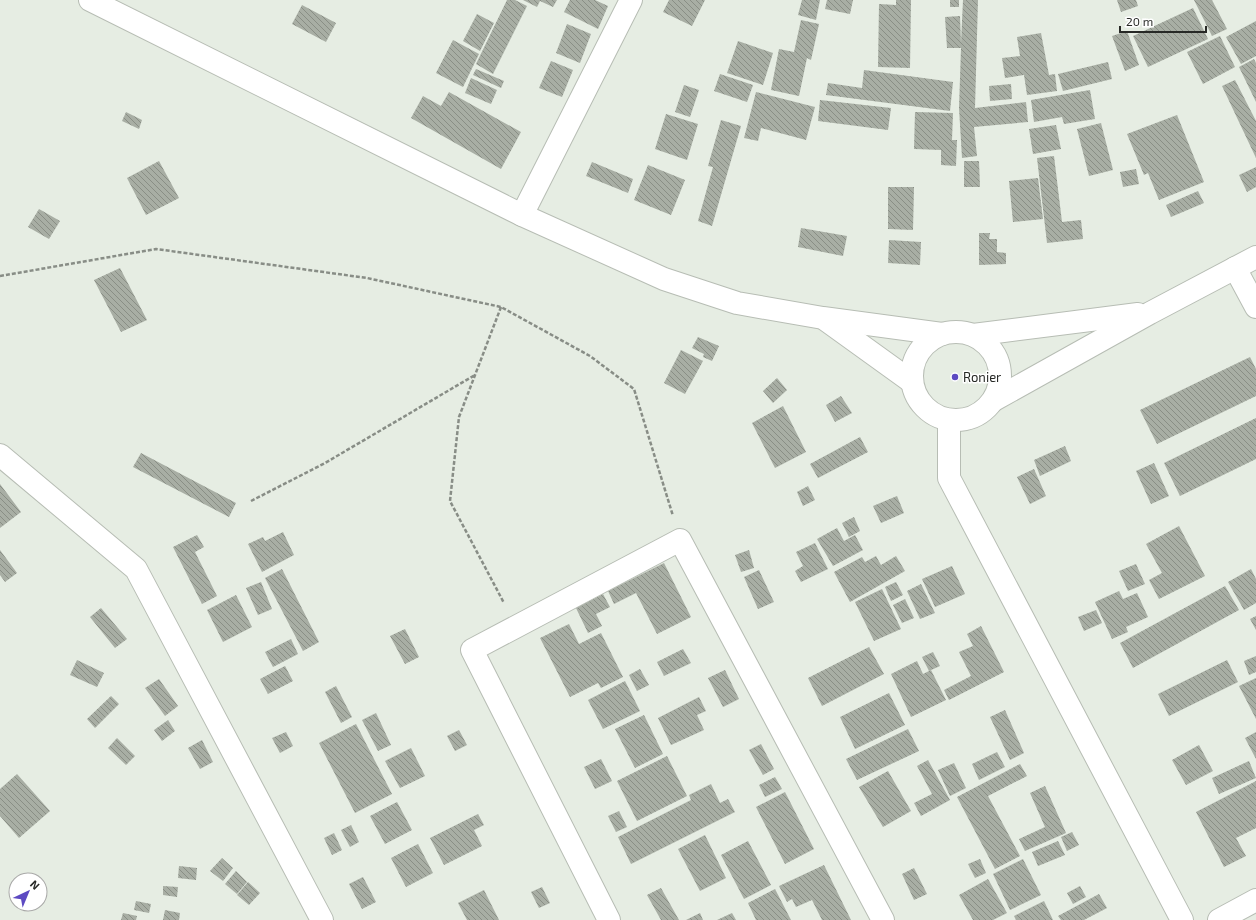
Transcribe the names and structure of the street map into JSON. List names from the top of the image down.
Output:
{
  "places": ["Ronier"],
  "scale_bar": "20 m",
  "north": "top right"
}
